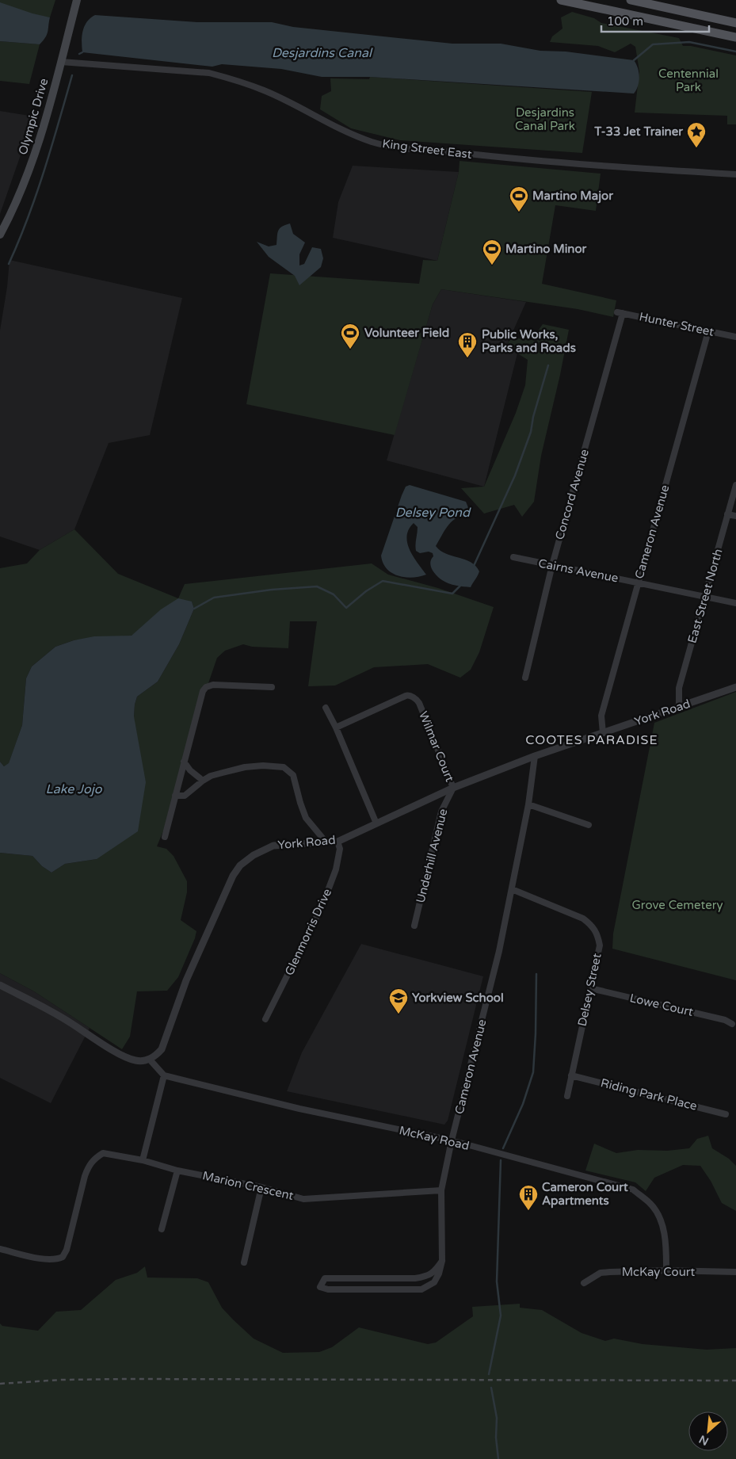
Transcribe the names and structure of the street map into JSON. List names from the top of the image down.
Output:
{
  "streets": {
    "main road": ["Olympic Drive"],
    "street": [
      "King Street East",
      "Hunter Street",
      "Concord Avenue",
      "Cameron Avenue",
      "Cairns Avenue",
      "East Street North",
      "York Road",
      "Wilmar Court",
      "Underhill Avenue",
      "Glenmorris Drive",
      "Delsey Street",
      "Lowe Court",
      "Riding Park Place",
      "McKay Road",
      "Marion Crescent",
      "McKay Court"
    ]
  },
  "crossings": [
    ["Olympic Drive", "King Street East"],
    ["Hunter Street", "Concord Avenue"],
    ["Hunter Street", "Cameron Avenue"],
    ["Concord Avenue", "Cairns Avenue"],
    ["Cameron Avenue", "Cairns Avenue"],
    ["Cameron Avenue", "York Road"],
    ["Cameron Avenue", "Delsey Street"],
    ["Cameron Avenue", "McKay Road"],
    ["Cameron Avenue", "Marion Crescent"],
    ["Cairns Avenue", "East Street North"],
    ["East Street North", "York Road"],
    ["York Road", "Wilmar Court"],
    ["York Road", "Underhill Avenue"],
    ["York Road", "Glenmorris Drive"],
    ["Wilmar Court", "Underhill Avenue"],
    ["Delsey Street", "Lowe Court"],
    ["Delsey Street", "Riding Park Place"],
    ["McKay Road", "McKay Court"]
  ],
  "districts": ["COOTES PARADISE"],
  "water": ["Desjardins Canal", "Delsey Pond", "Lake Jojo"],
  "parks": ["Centennial Park", "Desjardins Canal Park", "Grove Cemetery"],
  "places": {
    "place": ["T-33 Jet Trainer"],
    "sports": ["Martino Major", "Martino Minor", "Volunteer Field"],
    "building": ["Public Works, Parks and Roads", "Cameron Court Apartments"],
    "school or university": ["Yorkview School"]
  },
  "scale_bar": "100 m",
  "north": "bottom left"
}
